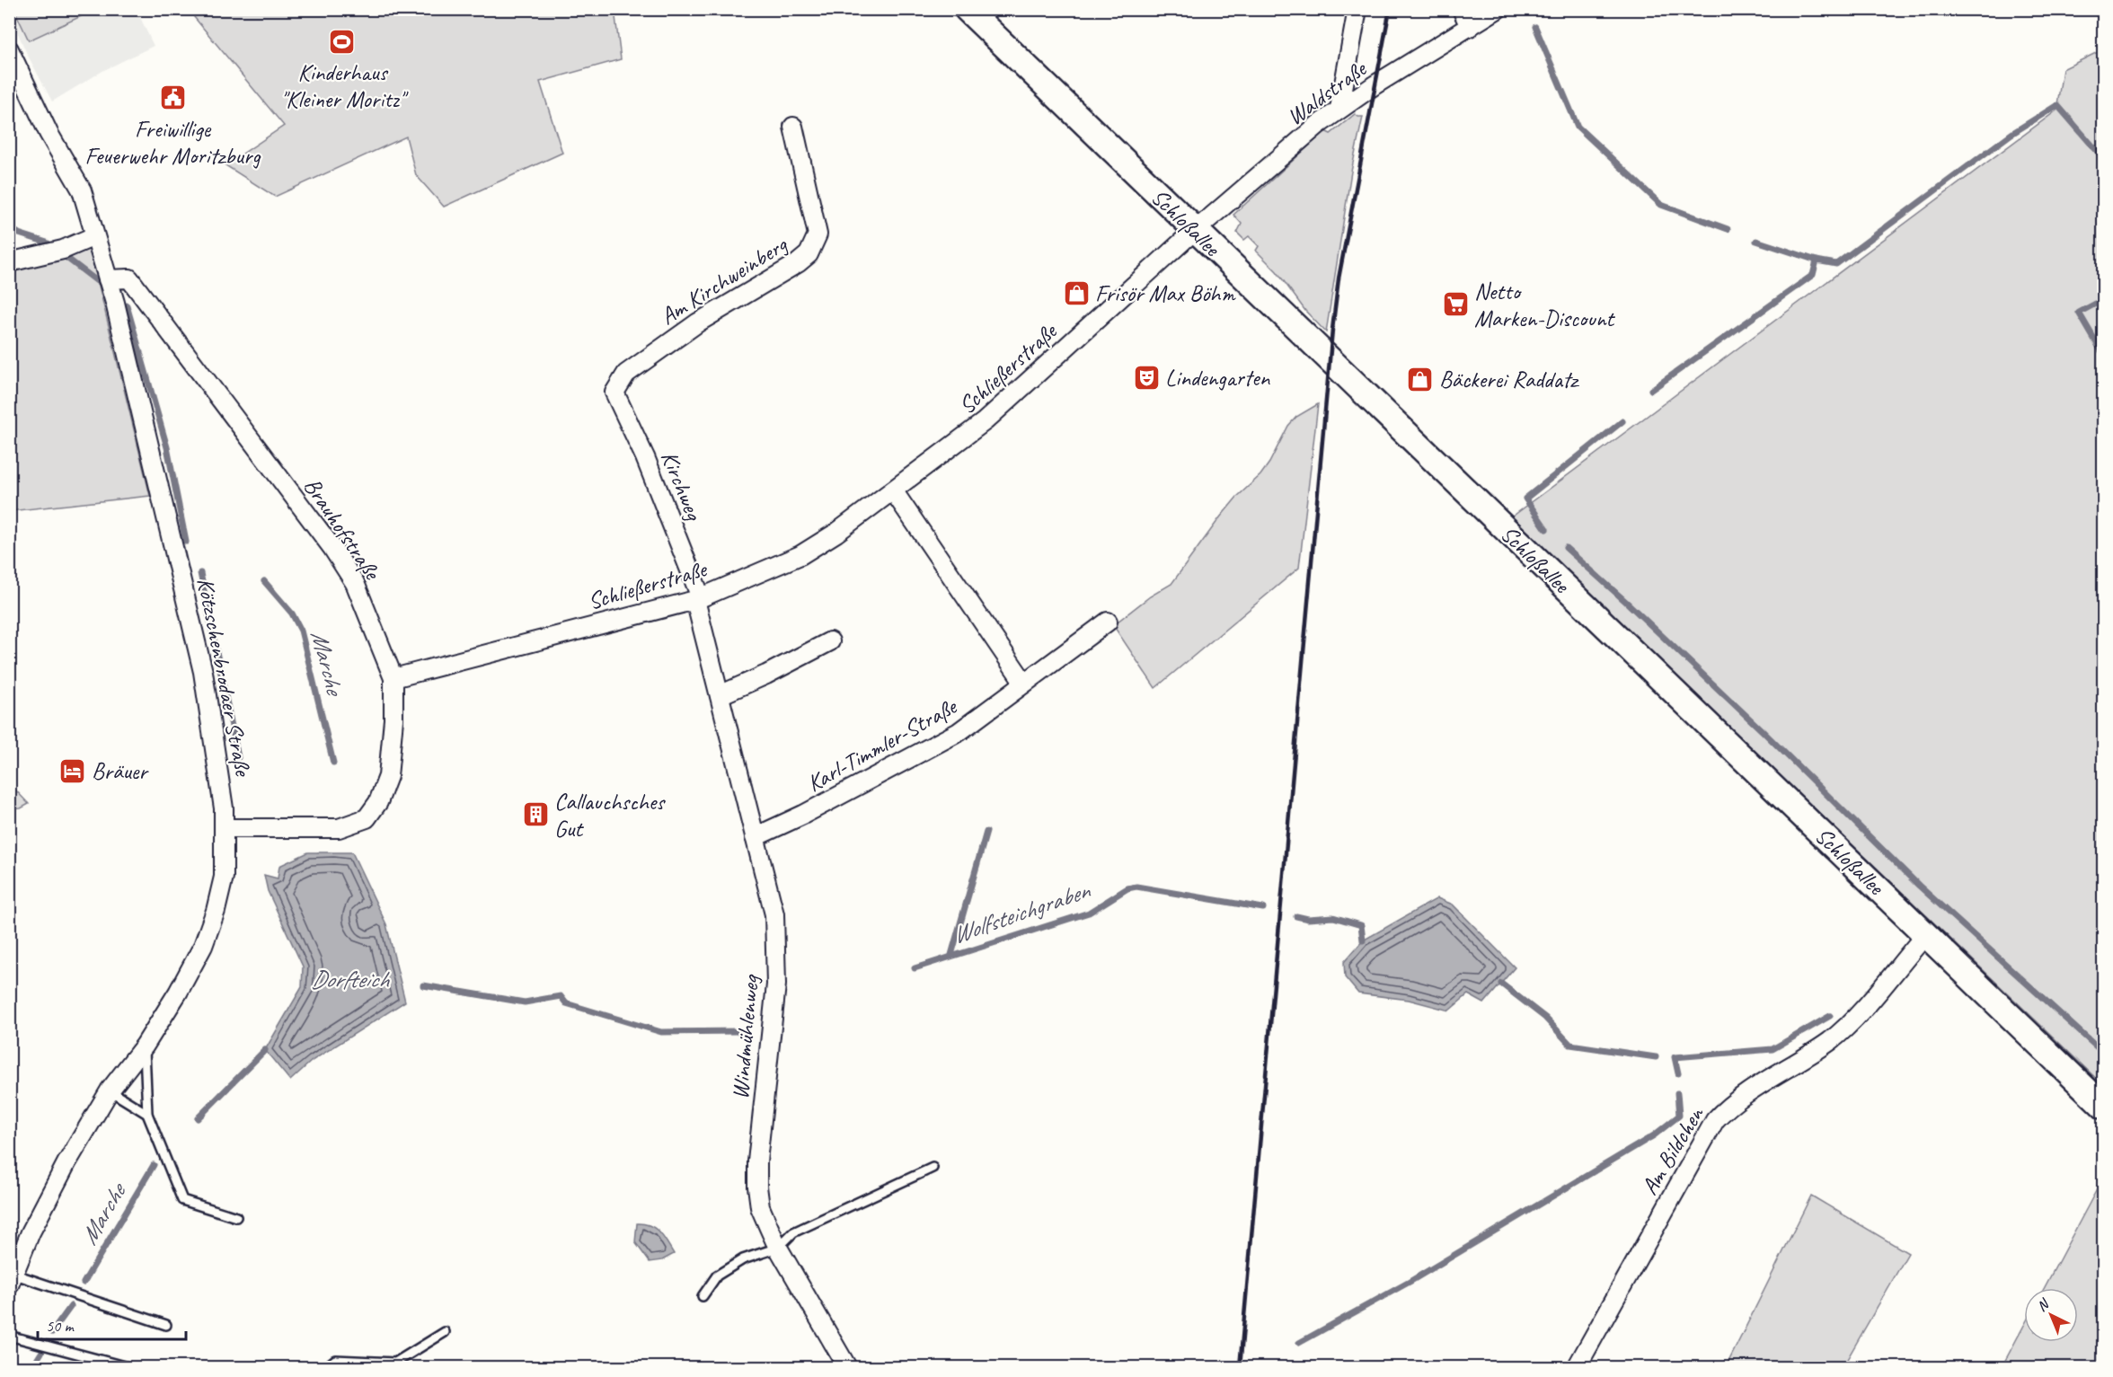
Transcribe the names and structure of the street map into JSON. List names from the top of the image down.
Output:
{
  "streets": {
    "main road": ["Schloßallee"],
    "street": [
      "Waldstraße",
      "Am Kirchweinberg",
      "Schließerstraße",
      "Kirchweg",
      "Brauhofstraße",
      "Kötzschenbrodaer Straße",
      "Karl-Timmler-Straße",
      "Windmühlenweg",
      "Am Bildchen"
    ]
  },
  "crossings": [
    ["Waldstraße", "Schloßallee"],
    ["Waldstraße", "Schließerstraße"],
    ["Schloßallee", "Schließerstraße"],
    ["Schloßallee", "Am Bildchen"],
    ["Am Kirchweinberg", "Kirchweg"],
    ["Schließerstraße", "Kirchweg"],
    ["Schließerstraße", "Brauhofstraße"],
    ["Schließerstraße", "Windmühlenweg"],
    ["Kirchweg", "Windmühlenweg"],
    ["Brauhofstraße", "Kötzschenbrodaer Straße"],
    ["Karl-Timmler-Straße", "Windmühlenweg"]
  ],
  "water": ["Marche", "Wolfsteichgraben", "Dorfteich"],
  "places": {
    "sports": ["Kinderhaus \"Kleiner Moritz\""],
    "public building": ["Freiwillige Feuerwehr Moritzburg"],
    "shop": ["Frisör Max Böhm", "Bäckerei Raddatz"],
    "supermarket": ["Netto Marken-Discount"],
    "theatre": ["Lindengarten"],
    "hotel": ["Bräuer"],
    "building": ["Callauchsches Gut"]
  },
  "scale_bar": "50 m",
  "north": "top left"
}
